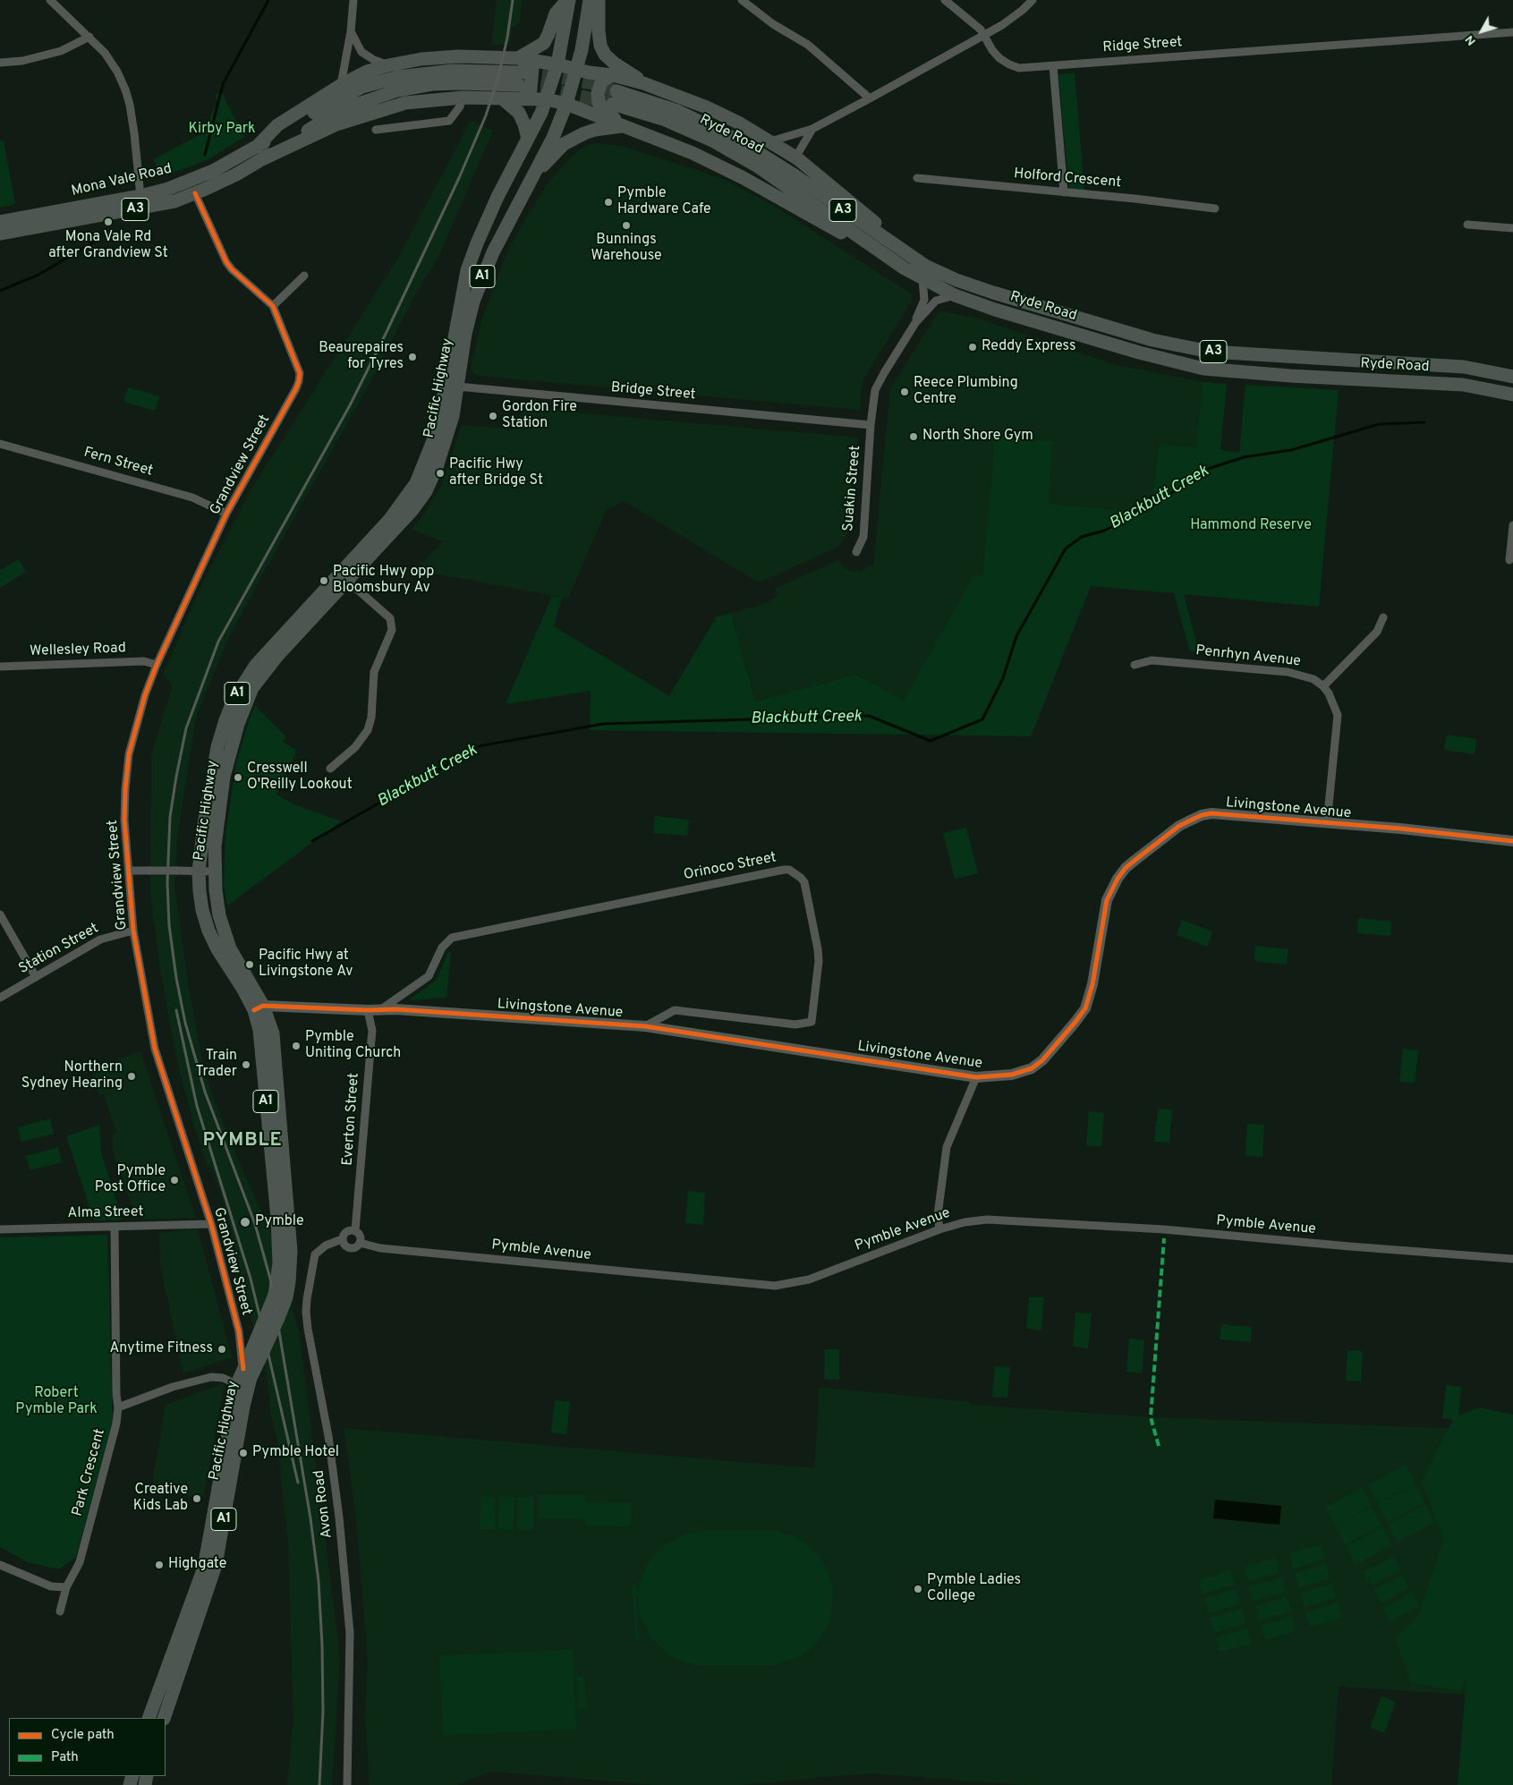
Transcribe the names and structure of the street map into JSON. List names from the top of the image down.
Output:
{
  "streets": {
    "highway": [
      "Ryde Road",
      "Mona Vale Road",
      "A3",
      "A1",
      "Pacific Highway"
    ],
    "street": [
      "Ridge Street",
      "Holford Crescent",
      "Bridge Street",
      "Fern Street",
      "Grandview Street",
      "Suakin Street",
      "Wellesley Road",
      "Penrhyn Avenue",
      "Livingstone Avenue",
      "Orinoco Street",
      "Station Street",
      "Everton Street",
      "Alma Street",
      "Pymble Avenue",
      "Park Crescent",
      "Avon Road"
    ]
  },
  "crossings": [
    ["Mona Vale Road", "Grandview Street"],
    ["Pacific Highway", "Bridge Street"],
    ["Pacific Highway", "Grandview Street"],
    ["Pacific Highway", "Livingstone Avenue"],
    ["Bridge Street", "Suakin Street"],
    ["Fern Street", "Grandview Street"],
    ["Grandview Street", "Wellesley Road"],
    ["Grandview Street", "Station Street"],
    ["Grandview Street", "Alma Street"],
    ["Livingstone Avenue", "Orinoco Street"],
    ["Livingstone Avenue", "Everton Street"],
    ["Everton Street", "Pymble Avenue"],
    ["Everton Street", "Avon Road"],
    ["Alma Street", "Park Crescent"],
    ["Pymble Avenue", "Avon Road"]
  ],
  "districts": ["PYMBLE"],
  "water": ["Blackbutt Creek"],
  "parks": ["Kirby Park", "Hammond Reserve", "Robert Pymble Park"],
  "places": [
    "Pymble Hardware Cafe",
    "Mona Vale Rd after Grandview St",
    "Bunnings Warehouse",
    "Reddy Express",
    "Beaurepaires for Tyres",
    "Reece Plumbing Centre",
    "Gordon Fire Station",
    "North Shore Gym",
    "Pacific Hwy after Bridge St",
    "Pacific Hwy opp Bloomsbury Av",
    "Cresswell O'Reilly Lookout",
    "Pacific Hwy at Livingstone Av",
    "Pymble Uniting Church",
    "Train Trader",
    "Northern Sydney Hearing",
    "Pymble Post Office",
    "Pymble",
    "Anytime Fitness",
    "Pymble Hotel",
    "Creative Kids Lab",
    "Highgate",
    "Pymble Ladies College"
  ],
  "legend": ["Cycle path", "Path"],
  "north": "bottom left"
}
